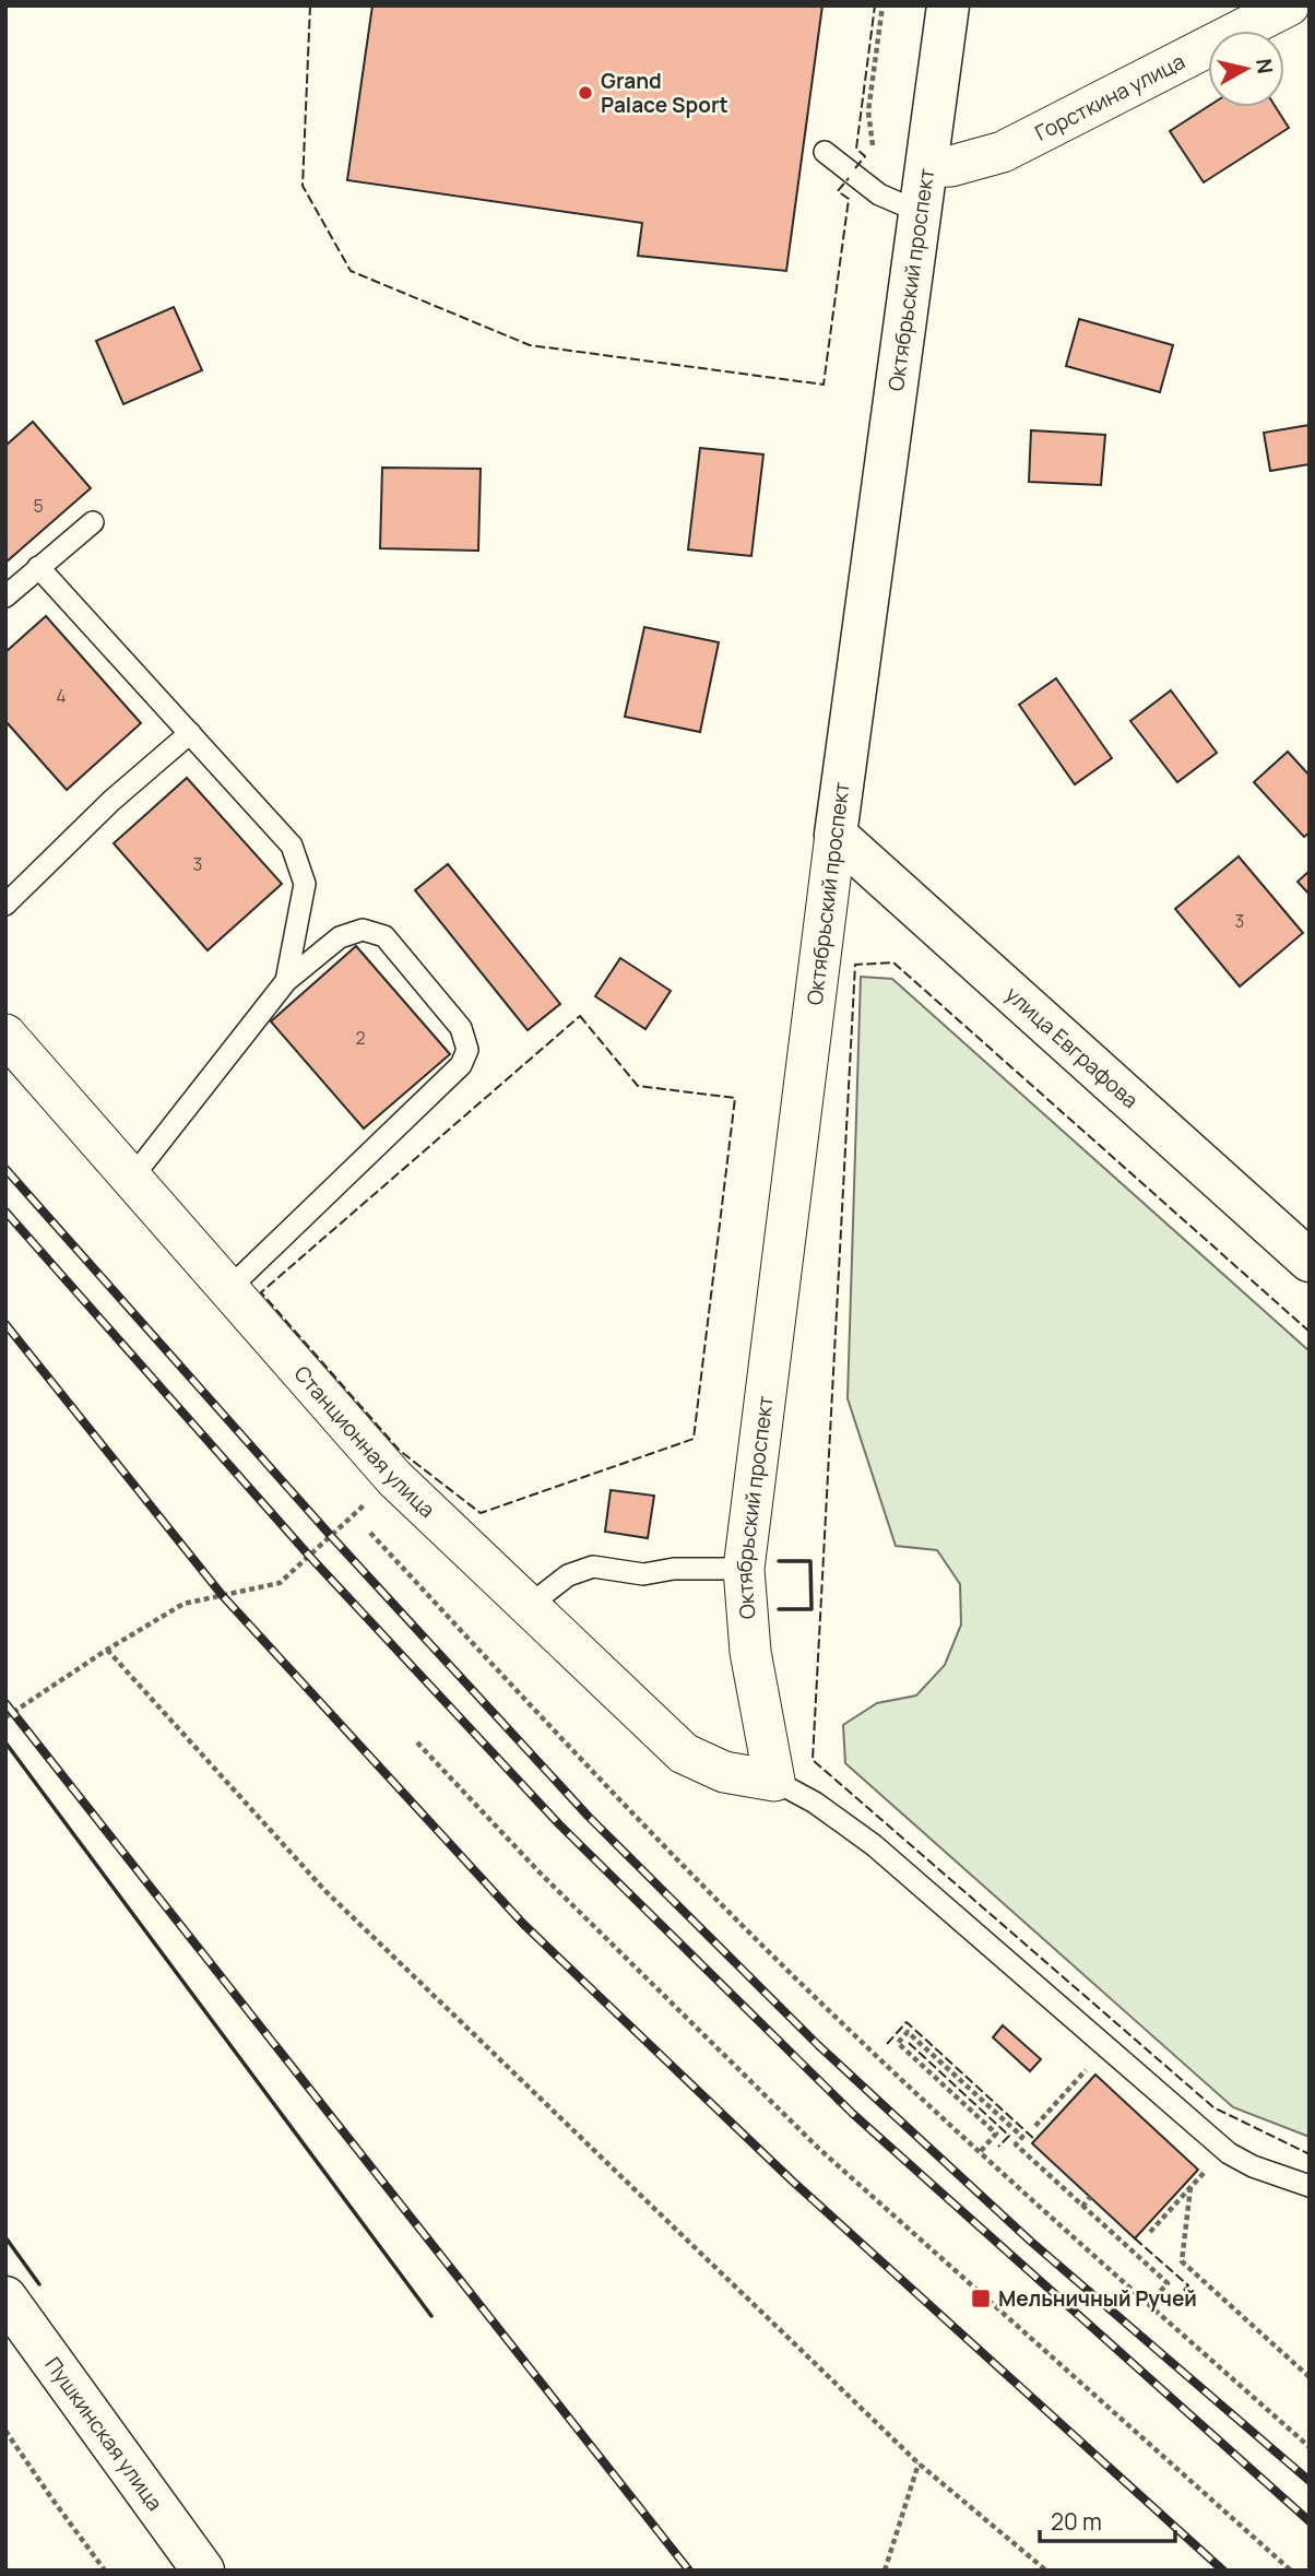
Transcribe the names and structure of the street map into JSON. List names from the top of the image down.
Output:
{
  "streets": {
    "street": [
      "Горсткина улица",
      "Октябрьский проспект",
      "улица Евграфова",
      "Станционная улица",
      "Пушкинская улица"
    ]
  },
  "crossings": [
    ["Горсткина улица", "Октябрьский проспект"],
    ["Октябрьский проспект", "улица Евграфова"],
    ["Октябрьский проспект", "Станционная улица"]
  ],
  "places": {
    "other": ["Grand Palace Sport"],
    "transit": ["Мельничный Ручей"]
  },
  "house_numbers": [
    "5",
    "4",
    "3",
    "3",
    "2"
  ],
  "scale_bar": "20 m",
  "north": "right"
}
